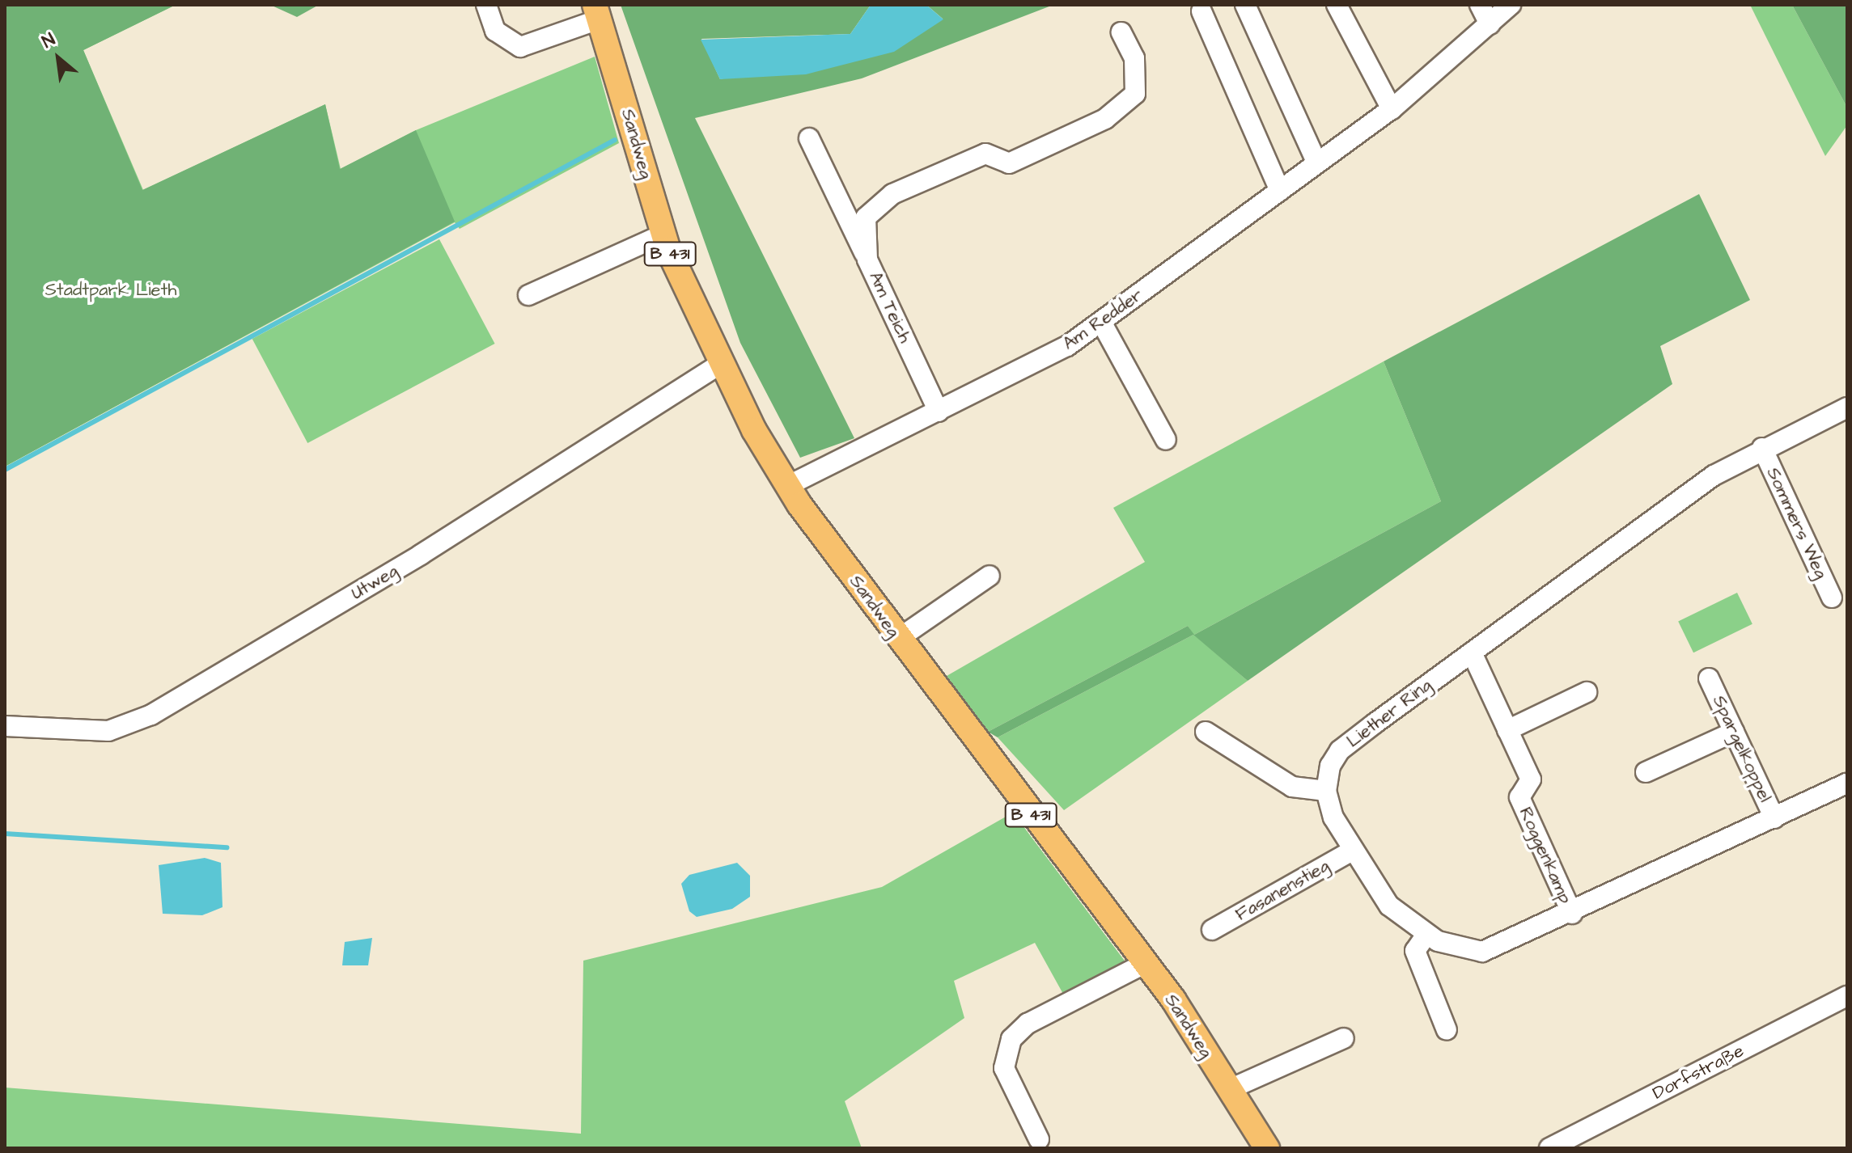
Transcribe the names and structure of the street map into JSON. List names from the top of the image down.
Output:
{
  "streets": {
    "main road": ["Sandweg", "B 431"],
    "street": [
      "Am Teich",
      "Am Redder",
      "Sommers Weg",
      "Utweg",
      "Liether Ring",
      "Spargelkoppel",
      "Roggenkamp",
      "Fasanenstieg",
      "Dorfstraße"
    ]
  },
  "crossings": [
    ["Sandweg", "Am Redder"],
    ["Sandweg", "Utweg"],
    ["Am Teich", "Am Redder"],
    ["Sommers Weg", "Liether Ring"]
  ],
  "parks": ["Stadtpark Lieth"],
  "north": "top left"
}
